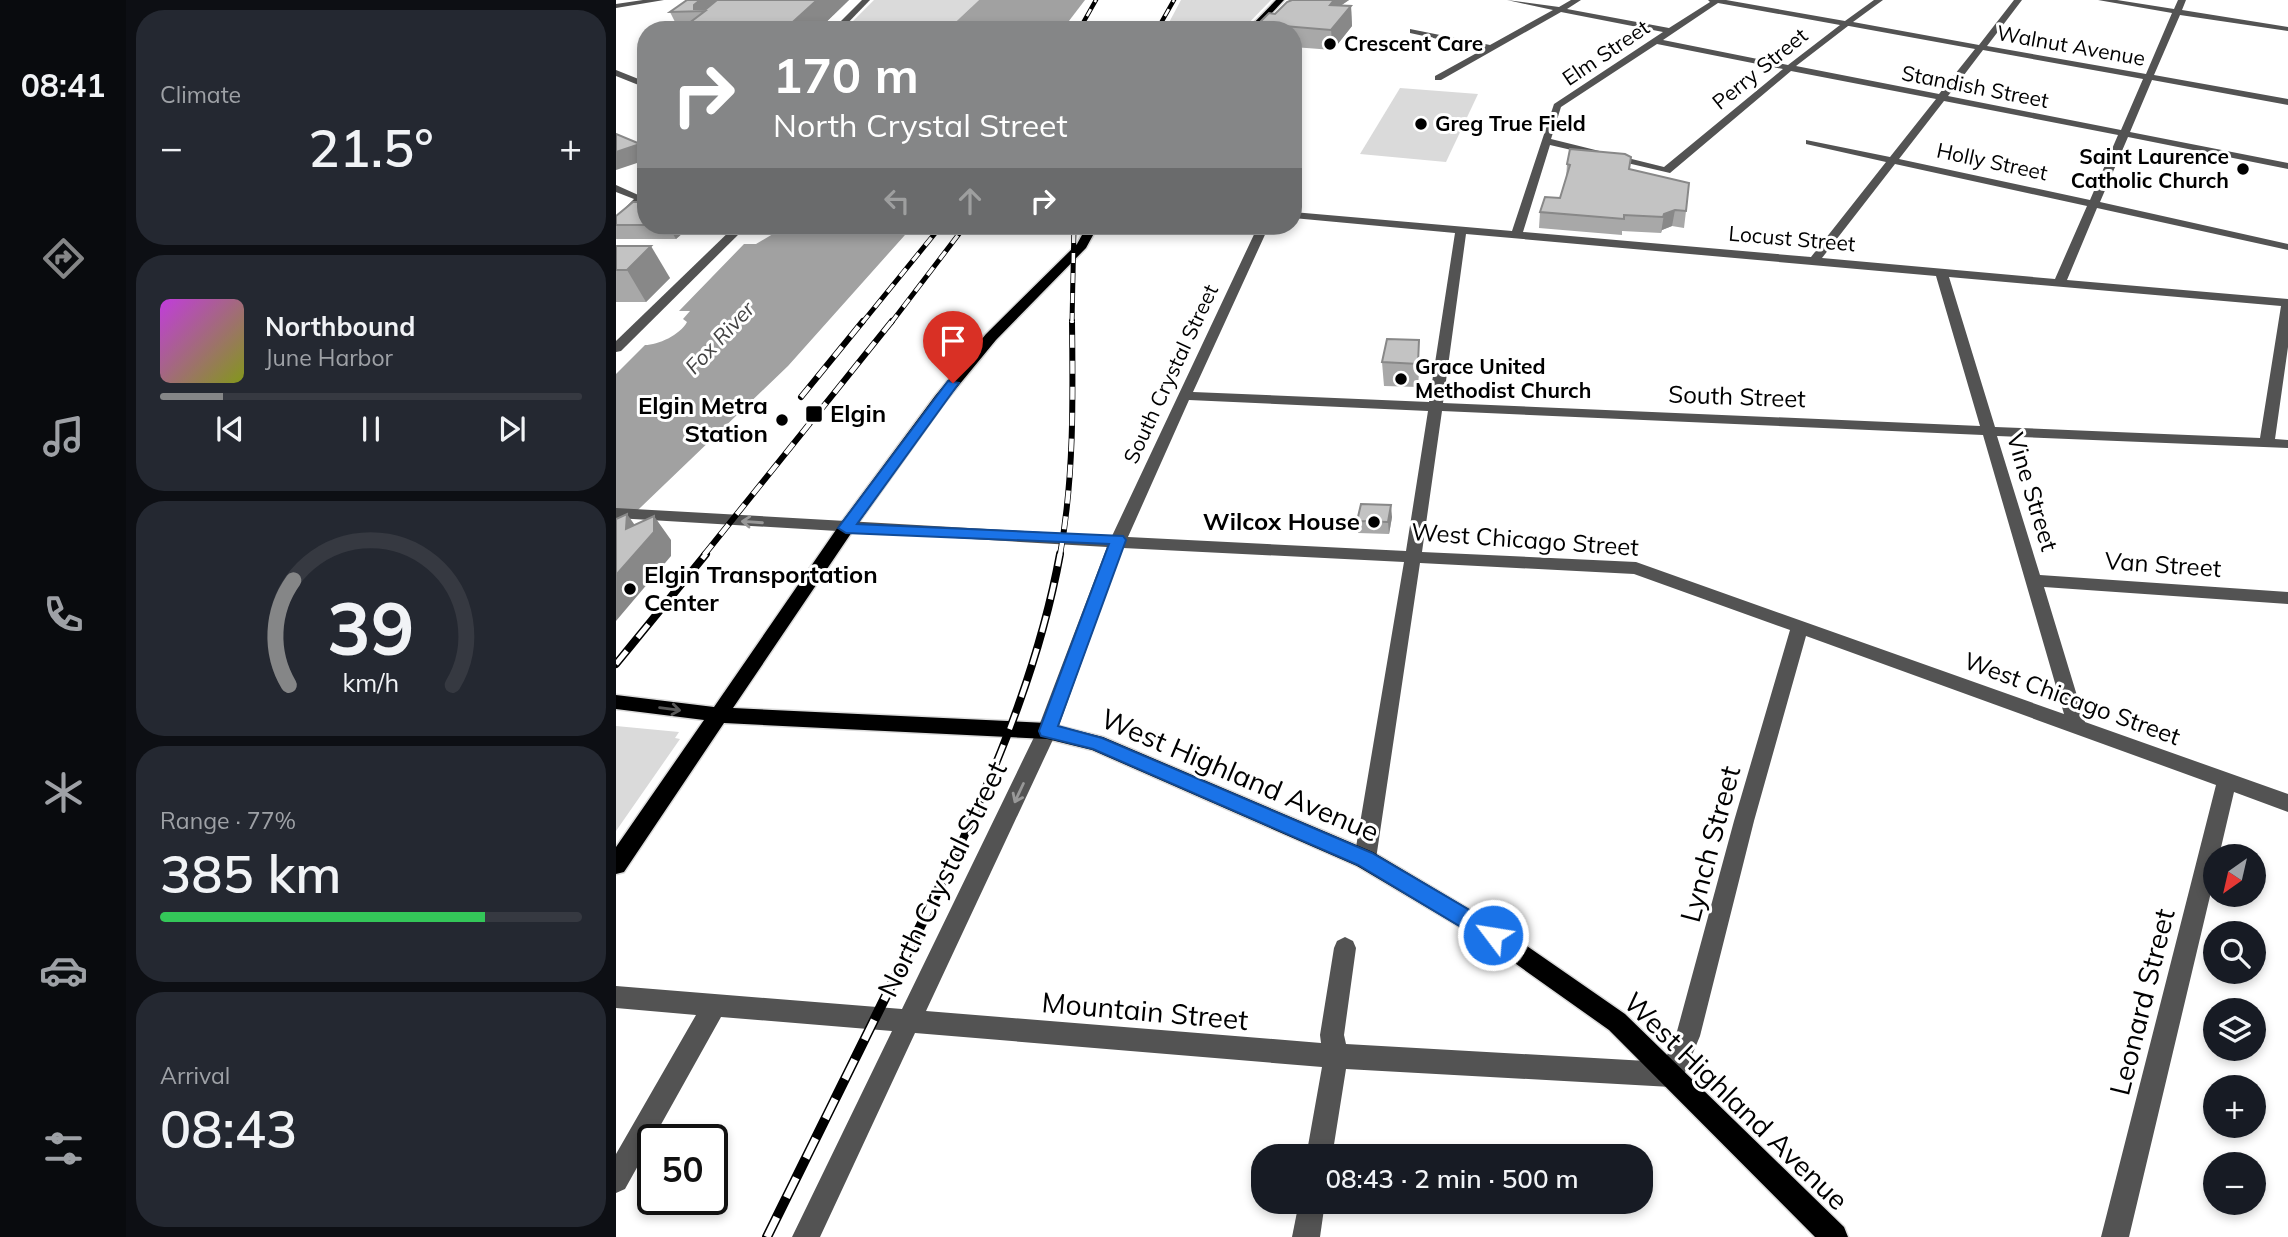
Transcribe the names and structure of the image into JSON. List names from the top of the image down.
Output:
{
  "streets": {
    "main road": ["West Highland Avenue"],
    "street": [
      "Walnut Avenue",
      "Elm Street",
      "Perry Street",
      "Standish Street",
      "Holly Street",
      "Locust Street",
      "South Crystal Street",
      "South Street",
      "Vine Street",
      "West Chicago Street",
      "Van Street",
      "Lynch Street",
      "North Crystal Street",
      "Leonard Street",
      "Mountain Street"
    ]
  },
  "crossings": [
    ["Walnut Avenue", "Elm Street"],
    ["Walnut Avenue", "Perry Street"],
    ["Elm Street", "Perry Street"],
    ["Elm Street", "Standish Street"],
    ["Elm Street", "Locust Street"],
    ["Perry Street", "Standish Street"],
    ["Locust Street", "Vine Street"],
    ["South Crystal Street", "South Street"],
    ["South Crystal Street", "West Chicago Street"],
    ["South Crystal Street", "North Crystal Street"],
    ["South Street", "Vine Street"],
    ["Vine Street", "West Chicago Street"],
    ["Vine Street", "Van Street"],
    ["West Chicago Street", "Lynch Street"],
    ["West Chicago Street", "North Crystal Street"],
    ["West Chicago Street", "Leonard Street"],
    ["West Highland Avenue", "Lynch Street"],
    ["West Highland Avenue", "North Crystal Street"],
    ["West Highland Avenue", "Mountain Street"],
    ["Lynch Street", "Mountain Street"],
    ["North Crystal Street", "Mountain Street"]
  ],
  "one_way": ["North Crystal Street"],
  "water": ["Fox River"],
  "places": {
    "other": [
      "Crescent Care",
      "Greg True Field",
      "Saint Laurence Catholic Church",
      "Grace United Methodist Church",
      "Elgin Metra Station",
      "Wilcox House",
      "Elgin Transportation Center"
    ],
    "transit": ["Elgin"]
  },
  "north": "bottom left",
  "page": {
    "tabs": "08:41",
    "tile": [
      "Climate",
      ["Range · 77%", "385 km"],
      ["Arrival", "08:43"]
    ],
    "turn": ["170 m", "North Crystal Street"],
    "heat": ["−", "21.5°", "+"],
    "song": ["Northbound", "June Harbor"],
    "map_buttons": ["+", "−"],
    "limit": "50",
    "trip": "08:43 · 2 min · 500 m",
    "gauge": ["39", "km/h"]
  }
}
